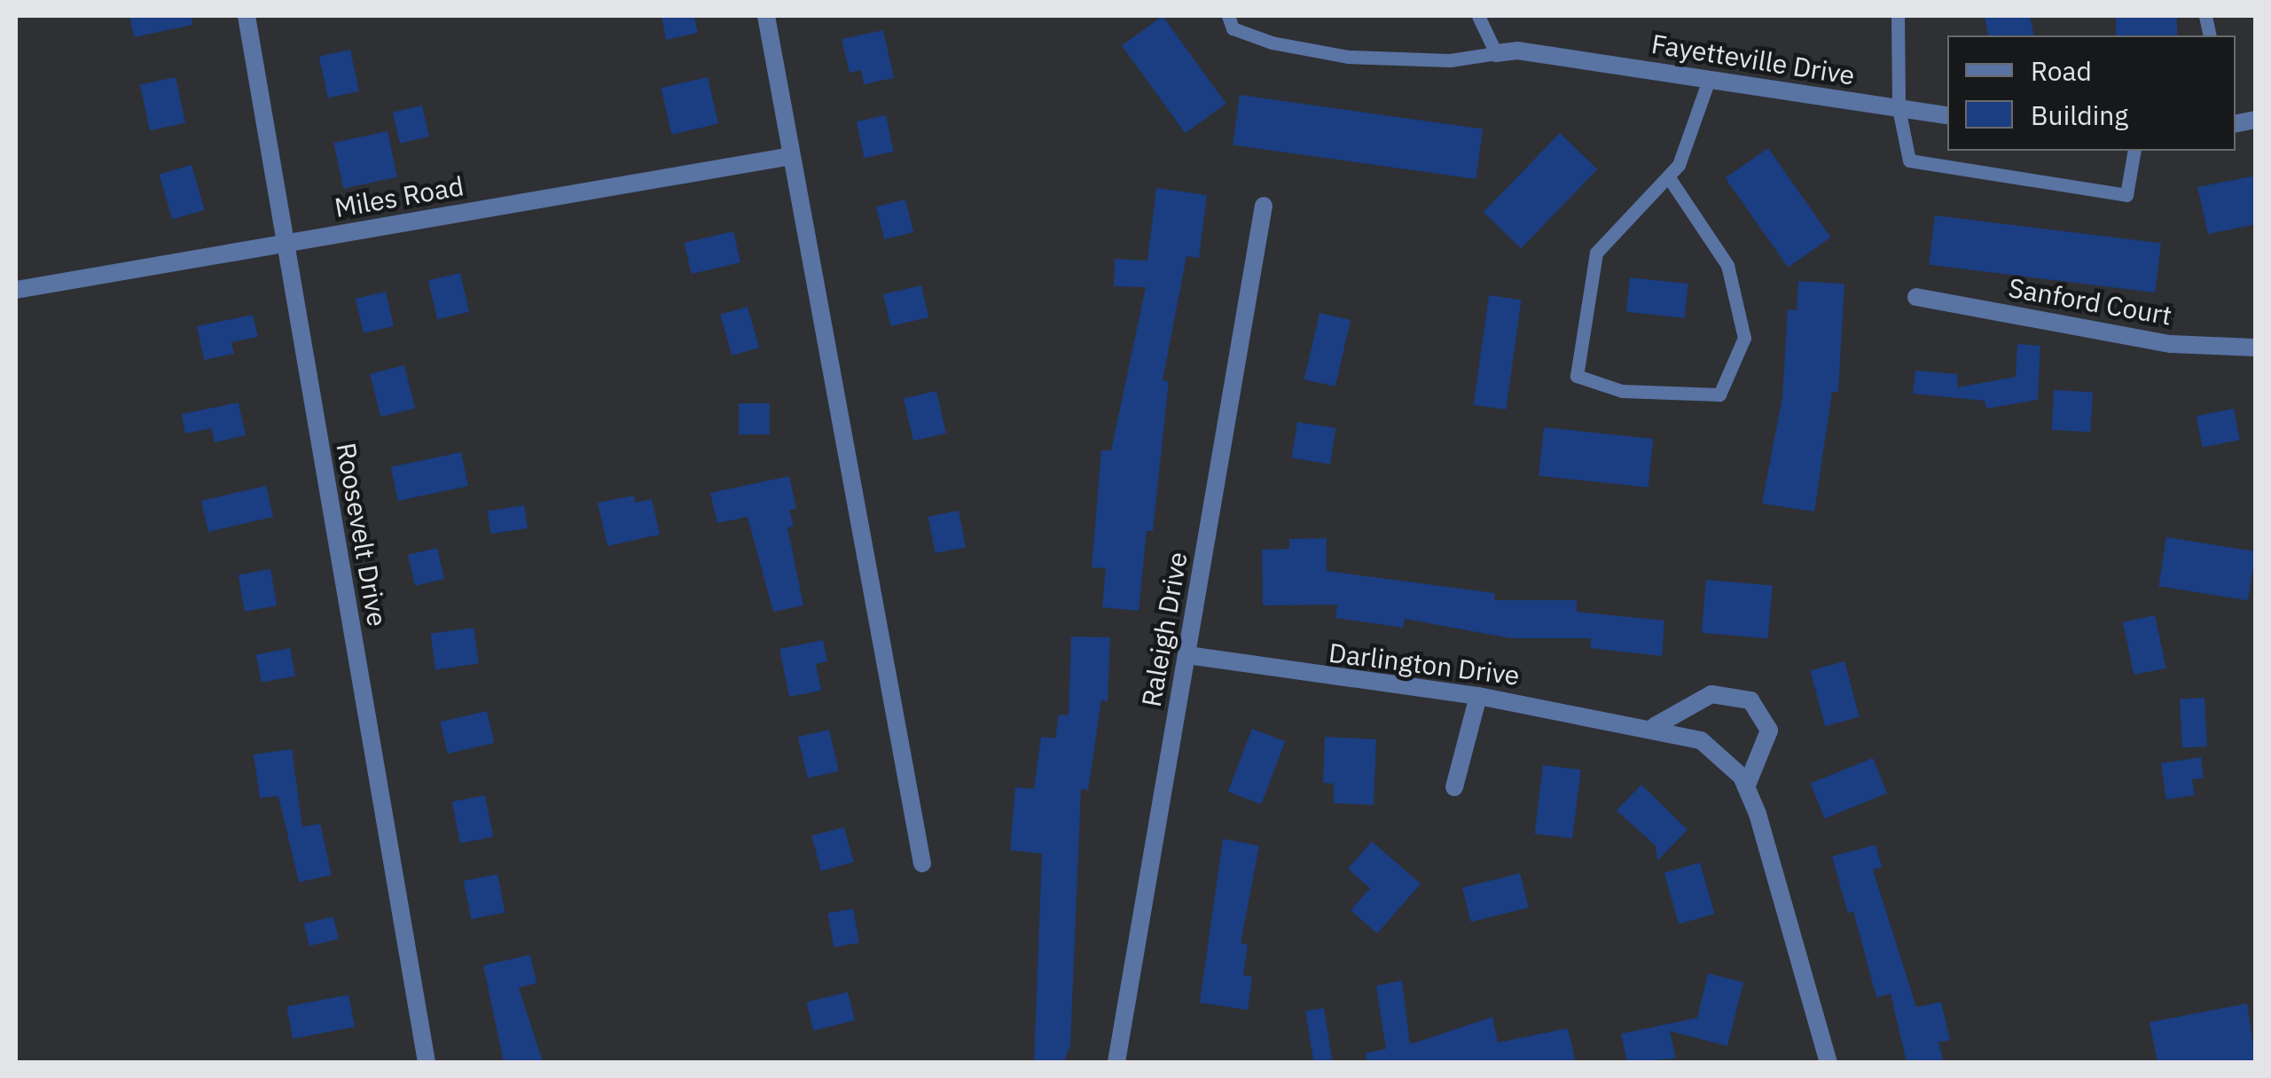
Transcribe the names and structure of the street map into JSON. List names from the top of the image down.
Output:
{
  "streets": {
    "street": [
      "Fayetteville Drive",
      "Miles Road",
      "Sanford Court",
      "Roosevelt Drive",
      "Raleigh Drive",
      "Darlington Drive"
    ]
  },
  "crossings": [
    ["Miles Road", "Roosevelt Drive"],
    ["Raleigh Drive", "Darlington Drive"]
  ],
  "legend": ["Road", "Building"]
}
